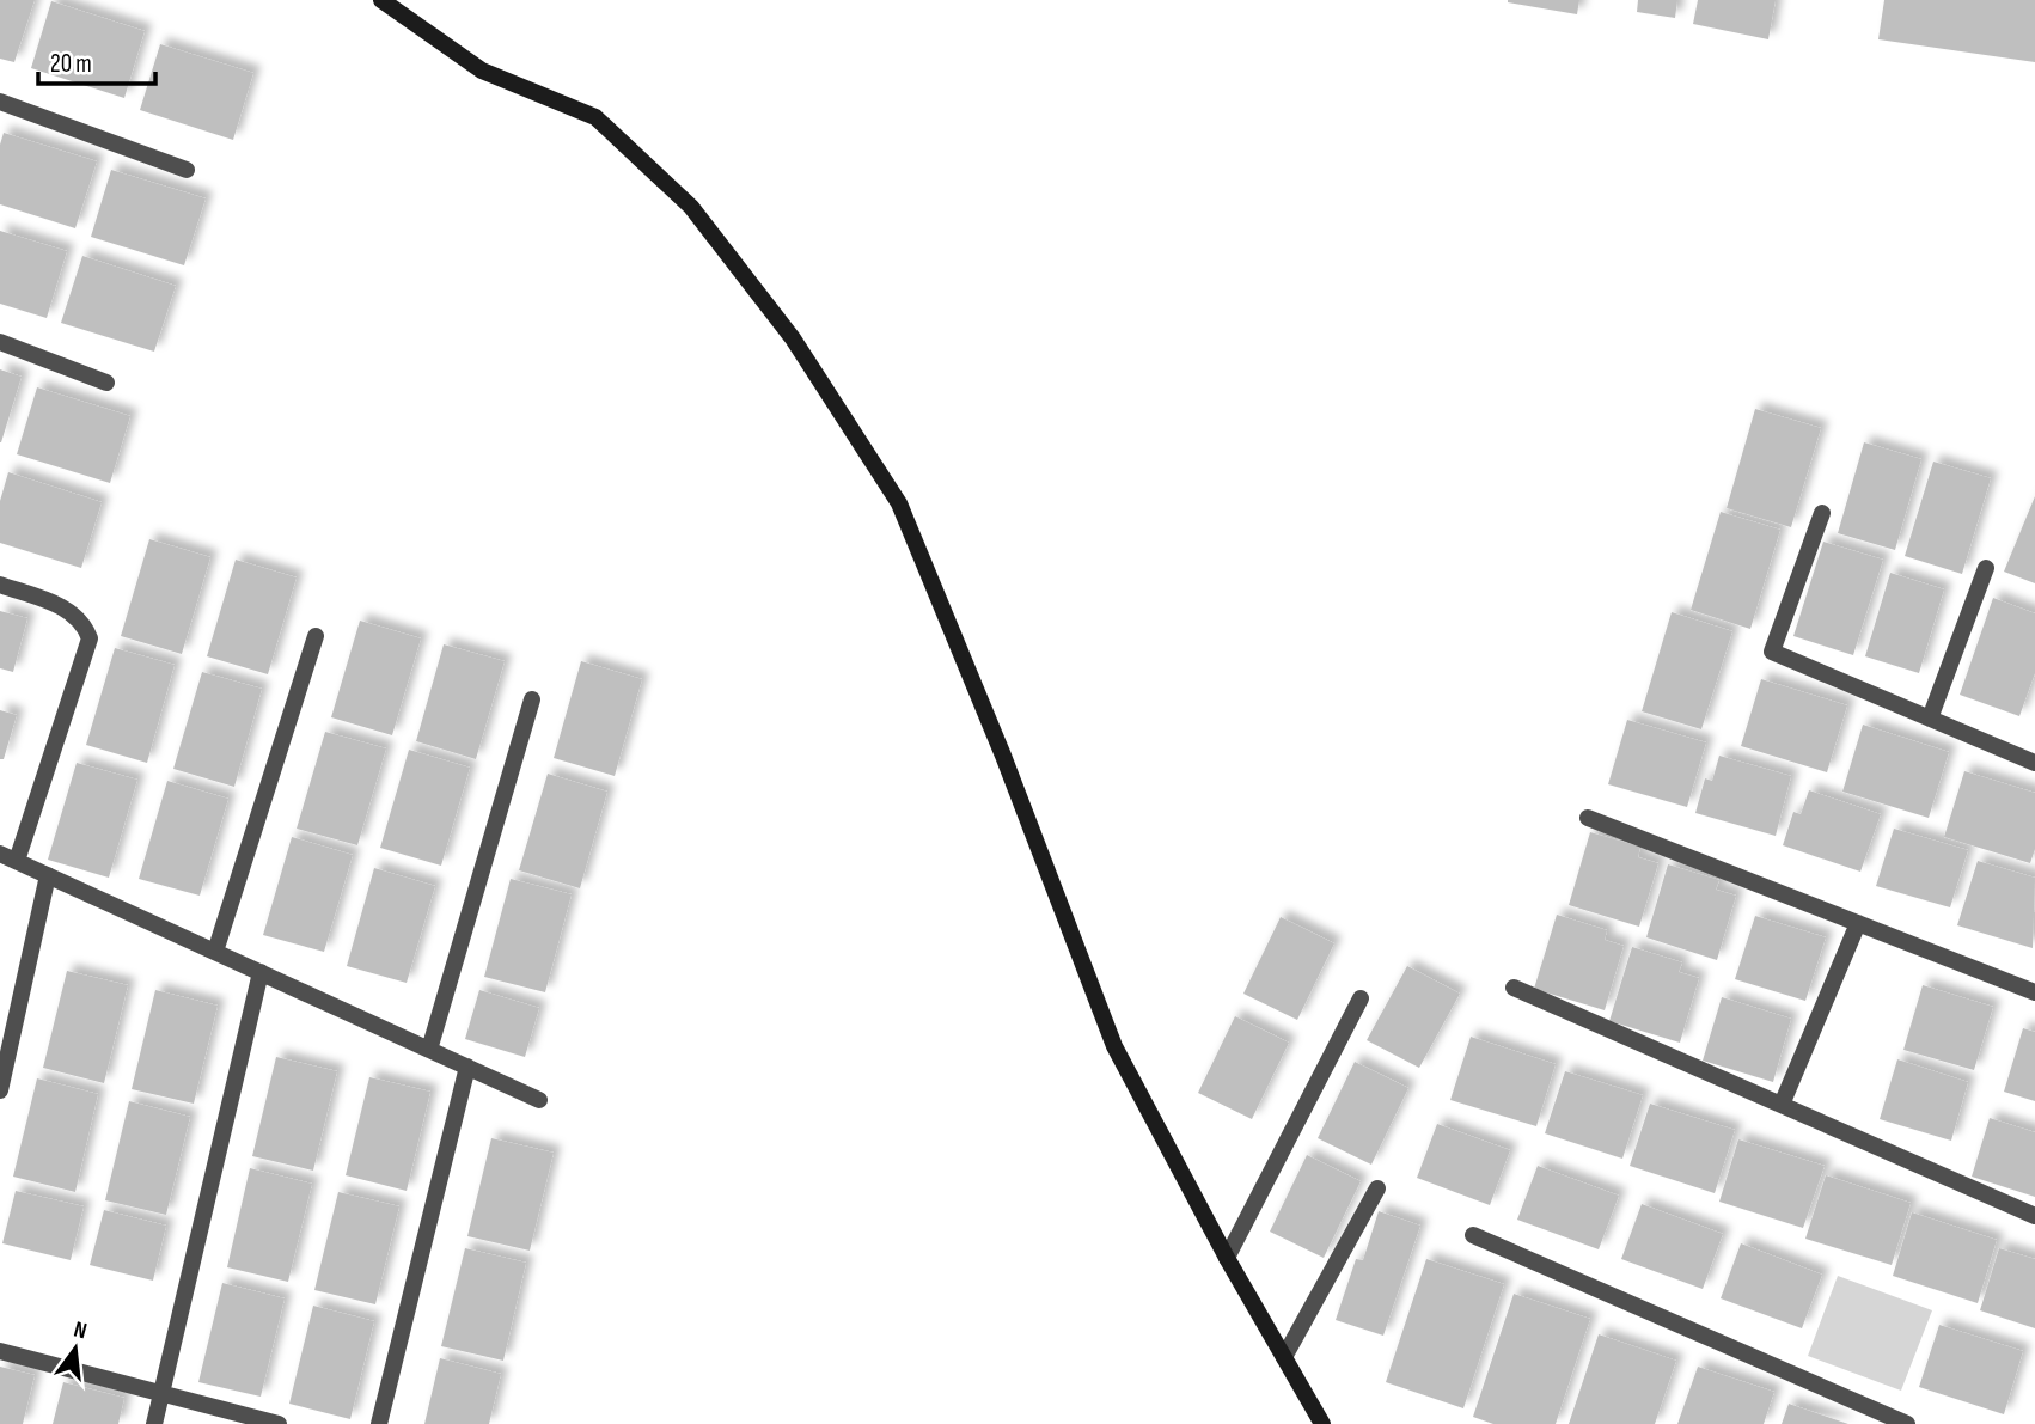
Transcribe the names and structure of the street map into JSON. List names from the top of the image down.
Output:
{
  "scale_bar": "20 m",
  "north": "top"
}
